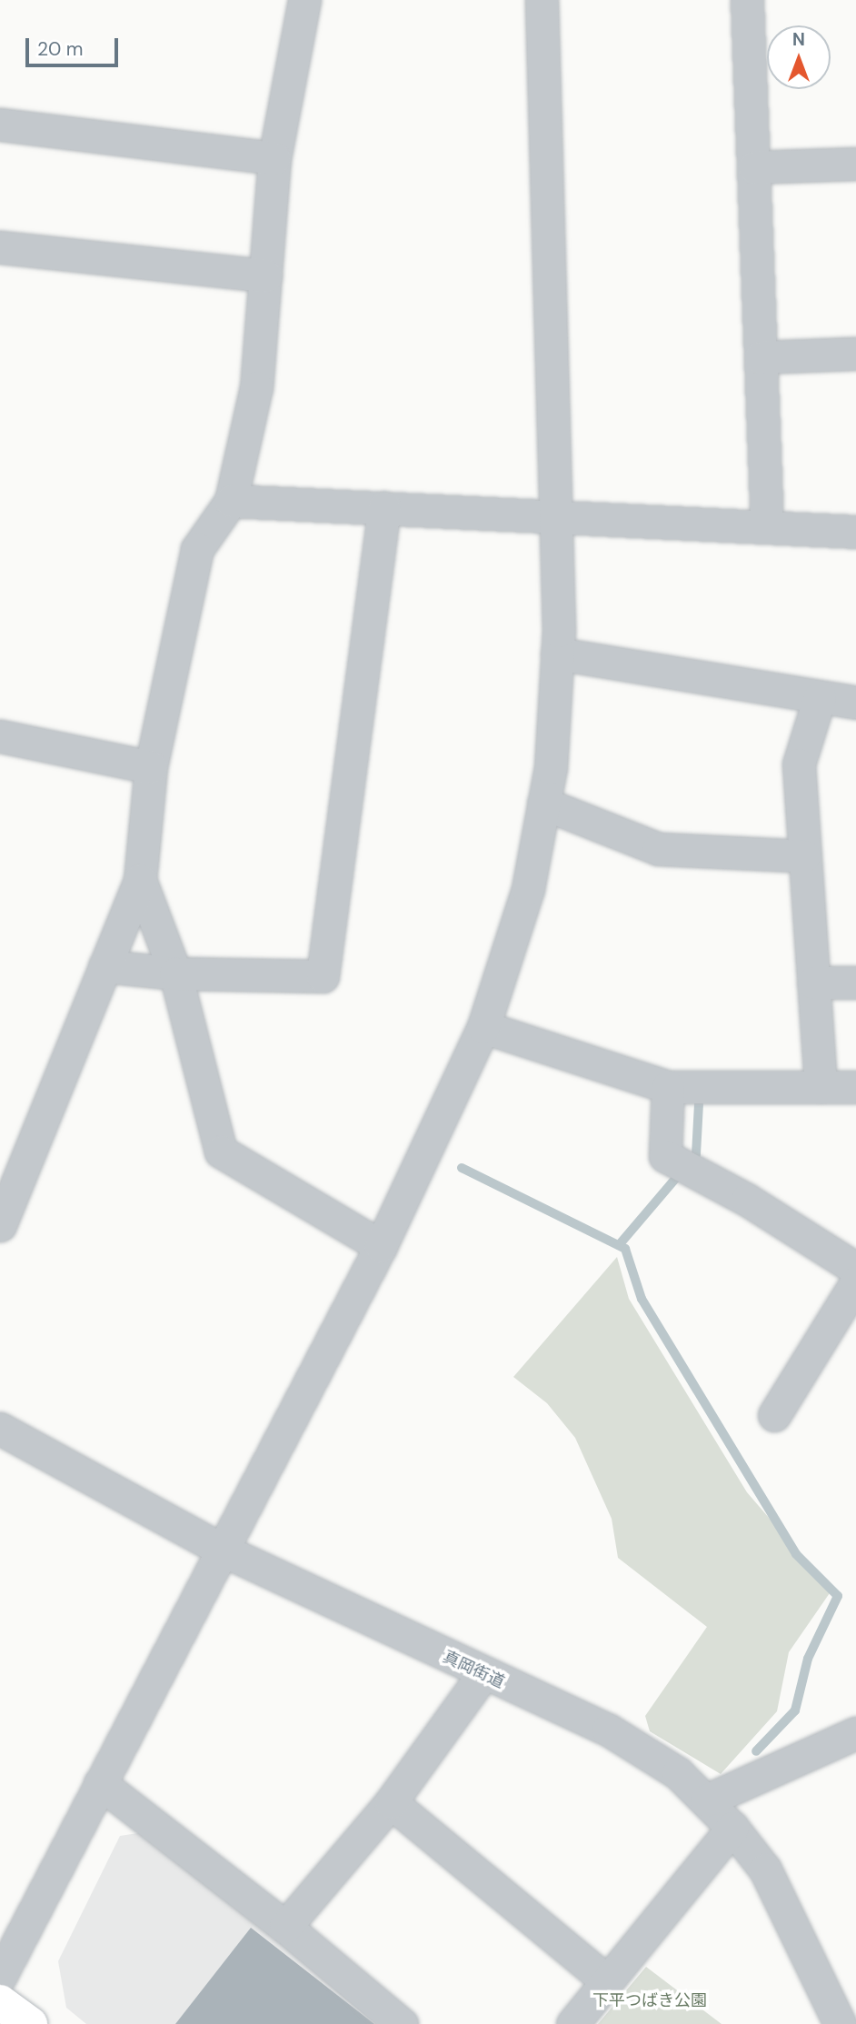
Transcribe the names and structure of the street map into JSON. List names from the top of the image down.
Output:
{
  "streets": {
    "street": ["真岡街道"]
  },
  "parks": ["下平つばき公園"],
  "scale_bar": "20 m",
  "north": "top"
}
